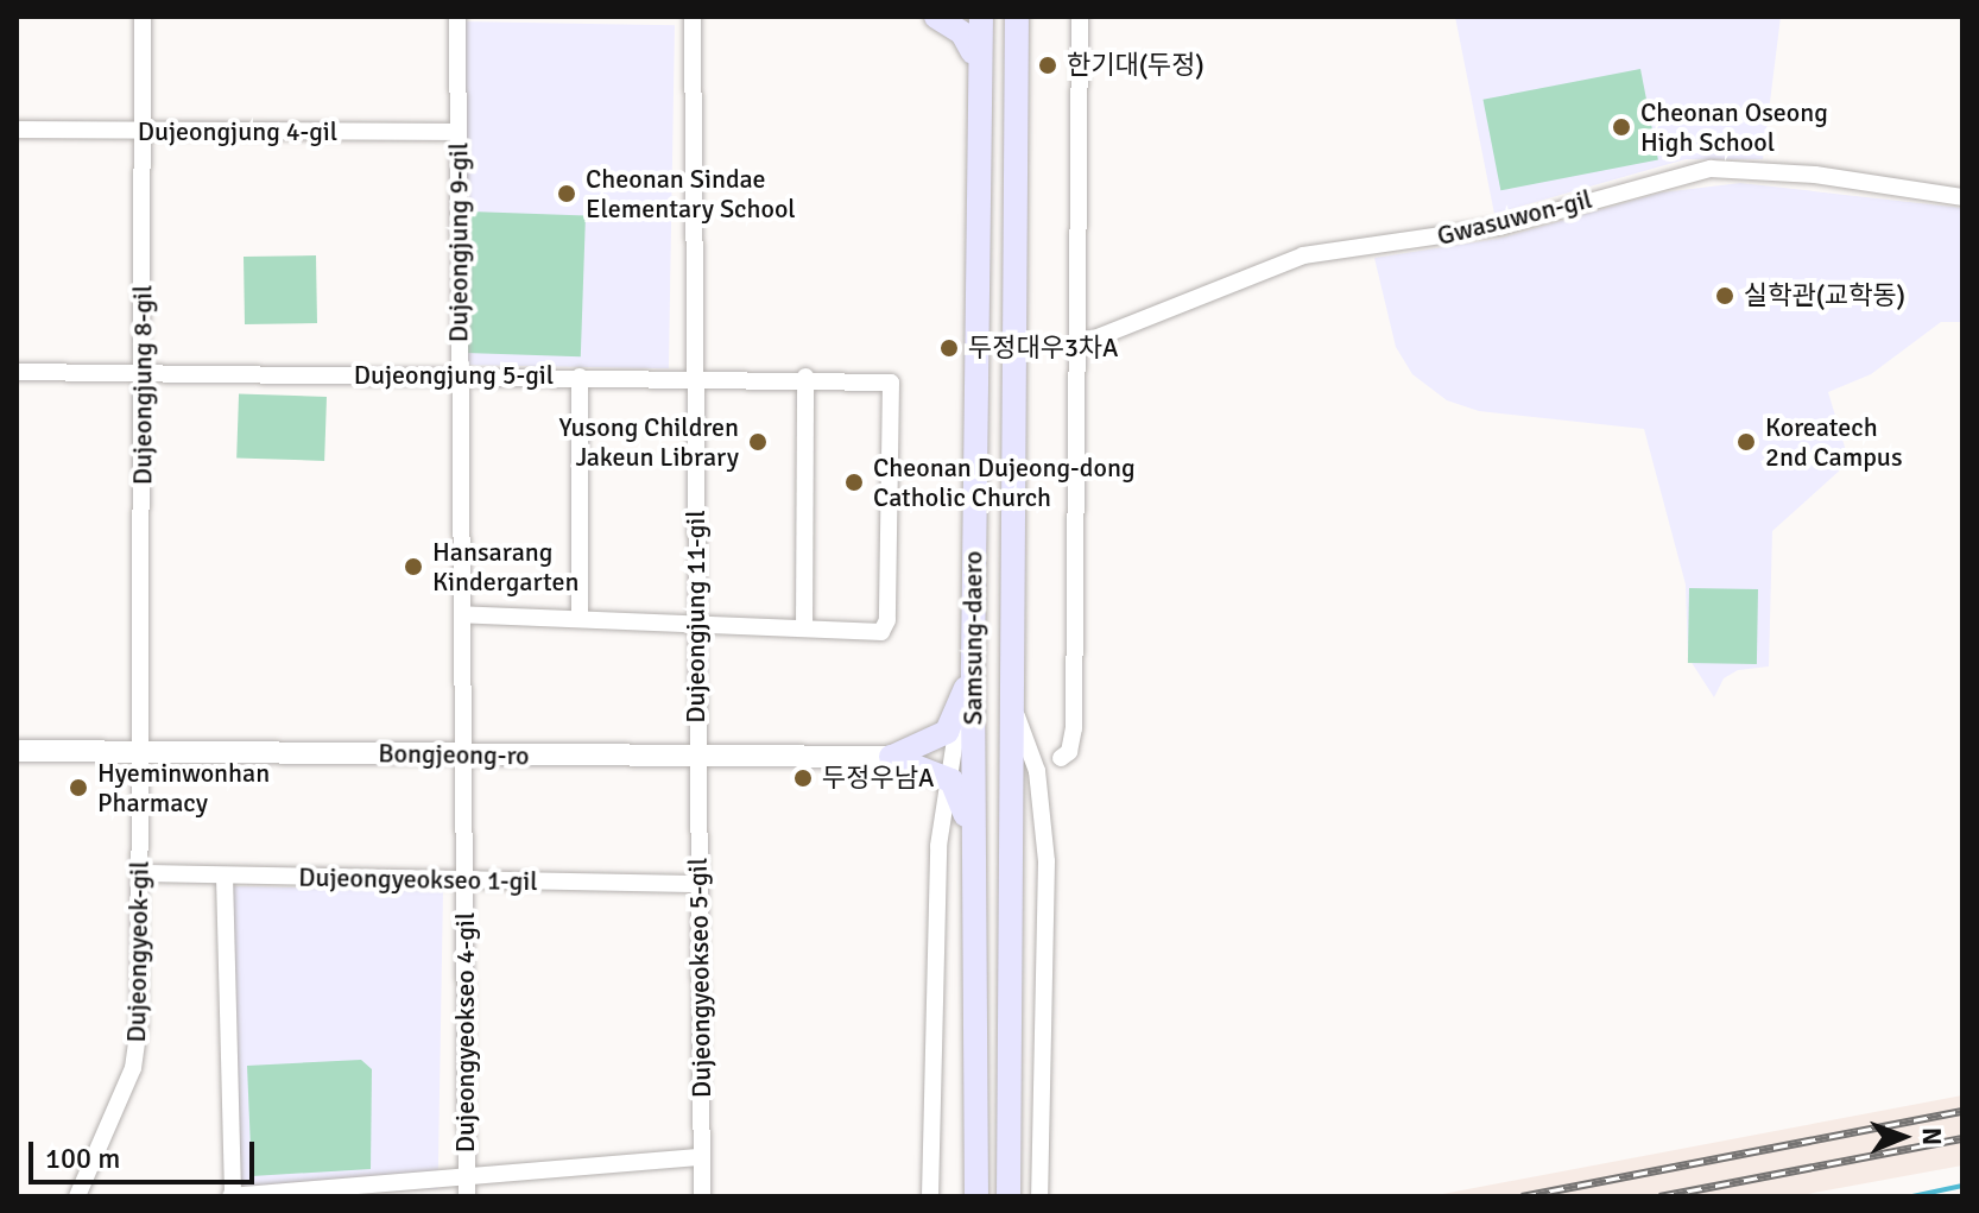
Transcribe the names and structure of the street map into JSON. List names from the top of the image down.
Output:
{
  "streets": {
    "main road": ["Samsung-daero"],
    "street": [
      "Dujeongjung 4-gil",
      "Gwasuwon-gil",
      "Dujeongjung 9-gil",
      "Dujeongjung 5-gil",
      "Dujeongjung 8-gil",
      "Dujeongjung 11-gil",
      "Bongjeong-ro",
      "Dujeongyeokseo 1-gil",
      "Dujeongyeok-gil",
      "Dujeongyeokseo 5-gil",
      "Dujeongyeokseo 4-gil"
    ]
  },
  "crossings": [
    ["Dujeongjung 4-gil", "Dujeongjung 9-gil"],
    ["Dujeongjung 4-gil", "Dujeongjung 8-gil"],
    ["Dujeongjung 9-gil", "Dujeongjung 5-gil"],
    ["Dujeongjung 9-gil", "Bongjeong-ro"],
    ["Dujeongjung 9-gil", "Dujeongyeokseo 4-gil"],
    ["Dujeongjung 5-gil", "Dujeongjung 8-gil"],
    ["Dujeongjung 5-gil", "Dujeongjung 11-gil"],
    ["Dujeongjung 8-gil", "Bongjeong-ro"],
    ["Dujeongjung 8-gil", "Dujeongyeok-gil"],
    ["Dujeongjung 11-gil", "Bongjeong-ro"],
    ["Dujeongjung 11-gil", "Dujeongyeokseo 5-gil"],
    ["Bongjeong-ro", "Dujeongyeok-gil"],
    ["Bongjeong-ro", "Dujeongyeokseo 5-gil"],
    ["Bongjeong-ro", "Dujeongyeokseo 4-gil"],
    ["Dujeongyeokseo 1-gil", "Dujeongyeok-gil"],
    ["Dujeongyeokseo 1-gil", "Dujeongyeokseo 5-gil"],
    ["Dujeongyeokseo 1-gil", "Dujeongyeokseo 4-gil"]
  ],
  "places": [
    "한기대(두정)",
    "Cheonan Oseong High School",
    "Cheonan Sindae Elementary School",
    "실학관(교학동)",
    "두정대우3차A",
    "Yusong Children Jakeun Library",
    "Koreatech 2nd Campus",
    "Cheonan Dujeong-dong Catholic Church",
    "Hansarang Kindergarten",
    "두정우남A",
    "Hyeminwonhan Pharmacy"
  ],
  "scale_bar": "100 m",
  "north": "right"
}
